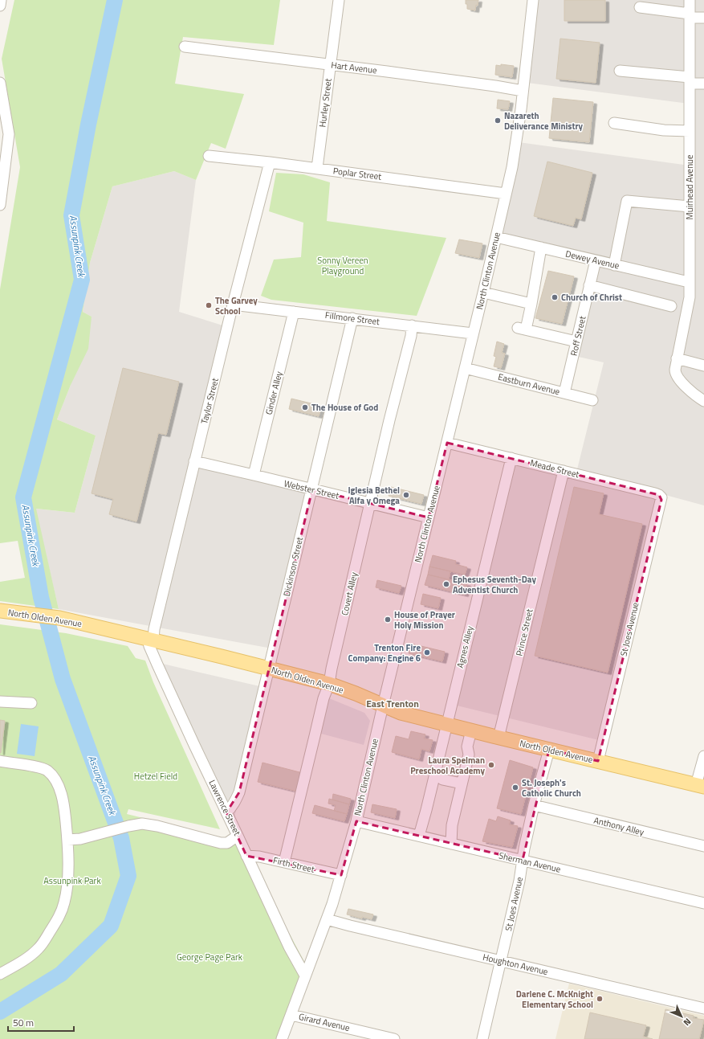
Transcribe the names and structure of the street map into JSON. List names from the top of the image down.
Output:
{
  "streets": {
    "main road": ["North Olden Avenue"],
    "street": [
      "Hart Avenue",
      "Hurley Street",
      "Poplar Street",
      "Muirhead Avenue",
      "Dewey Avenue",
      "North Clinton Avenue",
      "Fillmore Street",
      "Roff Street",
      "Eastburn Avenue",
      "Ginder Alley",
      "Taylor Street",
      "Meade Street",
      "Webster Street",
      "Dickinson Street",
      "Covert Alley",
      "St Joes Avenue",
      "Prince Street",
      "Agnes Alley",
      "Lawrence Street",
      "Anthony Alley",
      "Sherman Avenue",
      "Firth Street",
      "Houghton Avenue",
      "Girard Avenue"
    ]
  },
  "crossings": [
    ["Hart Avenue", "Hurley Street"],
    ["Hart Avenue", "North Clinton Avenue"],
    ["Hurley Street", "Poplar Street"],
    ["Poplar Street", "North Clinton Avenue"],
    ["Poplar Street", "Taylor Street"],
    ["Muirhead Avenue", "Dewey Avenue"],
    ["Dewey Avenue", "North Clinton Avenue"],
    ["Dewey Avenue", "Roff Street"],
    ["North Clinton Avenue", "Fillmore Street"],
    ["North Clinton Avenue", "Eastburn Avenue"],
    ["North Clinton Avenue", "Meade Street"],
    ["North Clinton Avenue", "Webster Street"],
    ["North Clinton Avenue", "North Olden Avenue"],
    ["North Clinton Avenue", "Lawrence Street"],
    ["North Clinton Avenue", "Sherman Avenue"],
    ["North Clinton Avenue", "Firth Street"],
    ["North Clinton Avenue", "Houghton Avenue"],
    ["North Clinton Avenue", "Girard Avenue"],
    ["Fillmore Street", "Ginder Alley"],
    ["Fillmore Street", "Taylor Street"],
    ["Fillmore Street", "Dickinson Street"],
    ["Fillmore Street", "Covert Alley"],
    ["Roff Street", "Eastburn Avenue"],
    ["Ginder Alley", "Webster Street"],
    ["Taylor Street", "Webster Street"],
    ["Taylor Street", "North Olden Avenue"],
    ["Taylor Street", "Lawrence Street"],
    ["Meade Street", "St Joes Avenue"],
    ["Meade Street", "Prince Street"],
    ["Meade Street", "Agnes Alley"],
    ["Webster Street", "Dickinson Street"],
    ["Webster Street", "Covert Alley"],
    ["Dickinson Street", "North Olden Avenue"],
    ["Dickinson Street", "Lawrence Street"],
    ["Covert Alley", "North Olden Avenue"],
    ["Covert Alley", "Firth Street"],
    ["North Olden Avenue", "St Joes Avenue"],
    ["North Olden Avenue", "Prince Street"],
    ["North Olden Avenue", "Agnes Alley"],
    ["North Olden Avenue", "Lawrence Street"],
    ["St Joes Avenue", "Anthony Alley"],
    ["St Joes Avenue", "Sherman Avenue"],
    ["St Joes Avenue", "Houghton Avenue"],
    ["Agnes Alley", "Sherman Avenue"],
    ["Lawrence Street", "Firth Street"]
  ],
  "districts": ["East Trenton"],
  "water": ["Assunpink Creek"],
  "parks": [
    "Sonny Vereen Playground",
    "Hetzel Field",
    "Assunpink Park",
    "George Page Park"
  ],
  "places": [
    "Nazareth Deliverance Ministry",
    "Church of Christ",
    "The Garvey School",
    "The House of God",
    "Iglesia Bethel Alfa y Omega",
    "Ephesus Seventh-Day Adventist Church",
    "House of Prayer Holy Mission",
    "Trenton Fire Company: Engine 6",
    "Laura Spelman Preschool Academy",
    "St. Joseph's Catholic Church",
    "Darlene C. McKnight Elementary School"
  ],
  "scale_bar": "50 m",
  "north": "bottom right"
}
